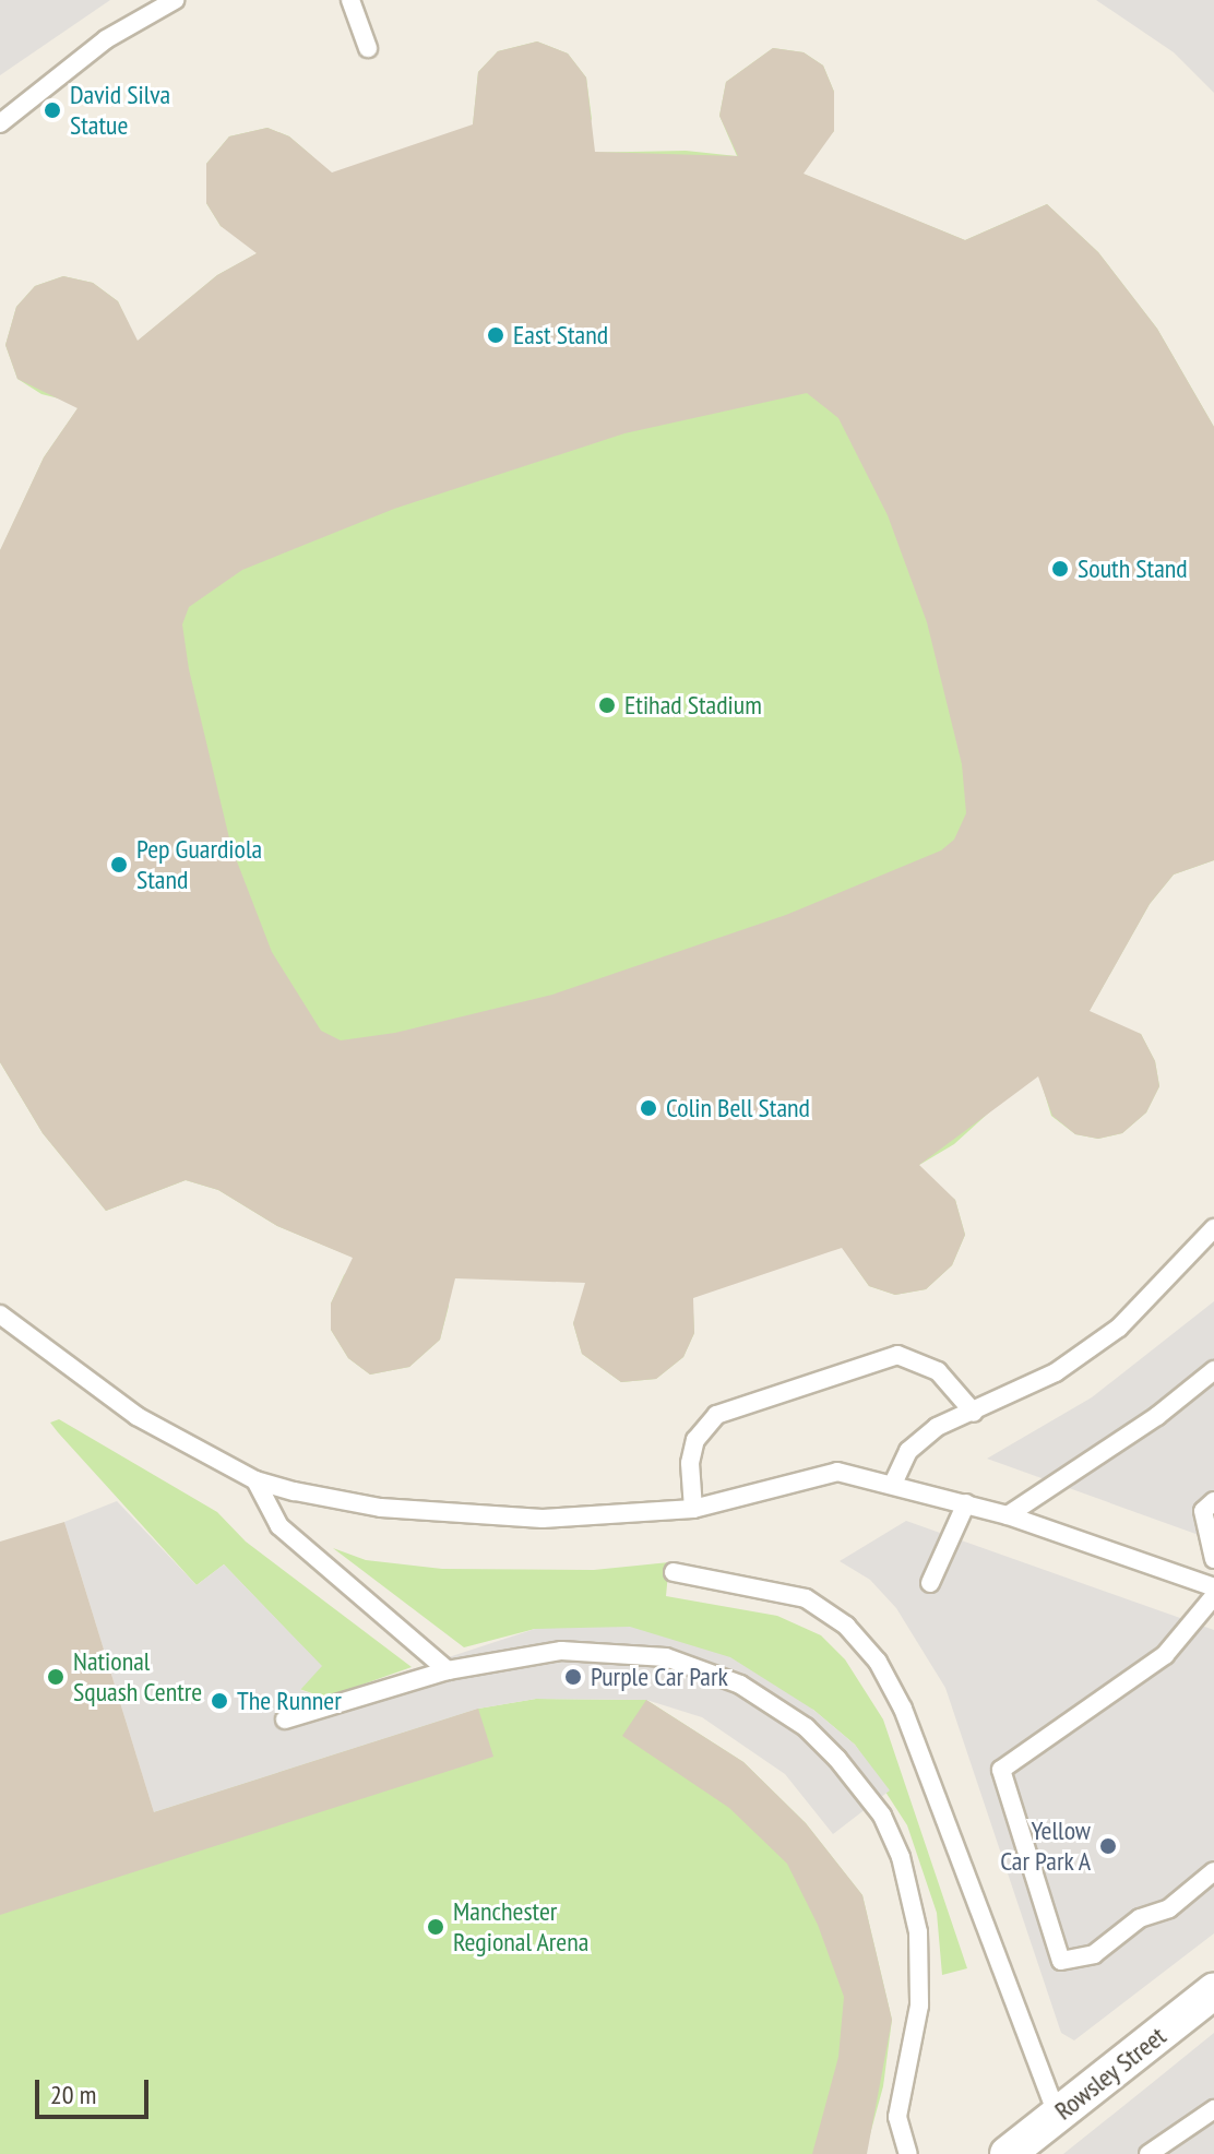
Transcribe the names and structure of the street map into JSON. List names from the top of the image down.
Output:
{
  "streets": {
    "street": ["Rowsley Street"]
  },
  "places": [
    "David Silva Statue",
    "East Stand",
    "South Stand",
    "Etihad Stadium",
    "Pep Guardiola Stand",
    "Colin Bell Stand",
    "National Squash Centre",
    "Purple Car Park",
    "The Runner",
    "Yellow Car Park A",
    "Manchester Regional Arena"
  ],
  "scale_bar": "20 m"
}
